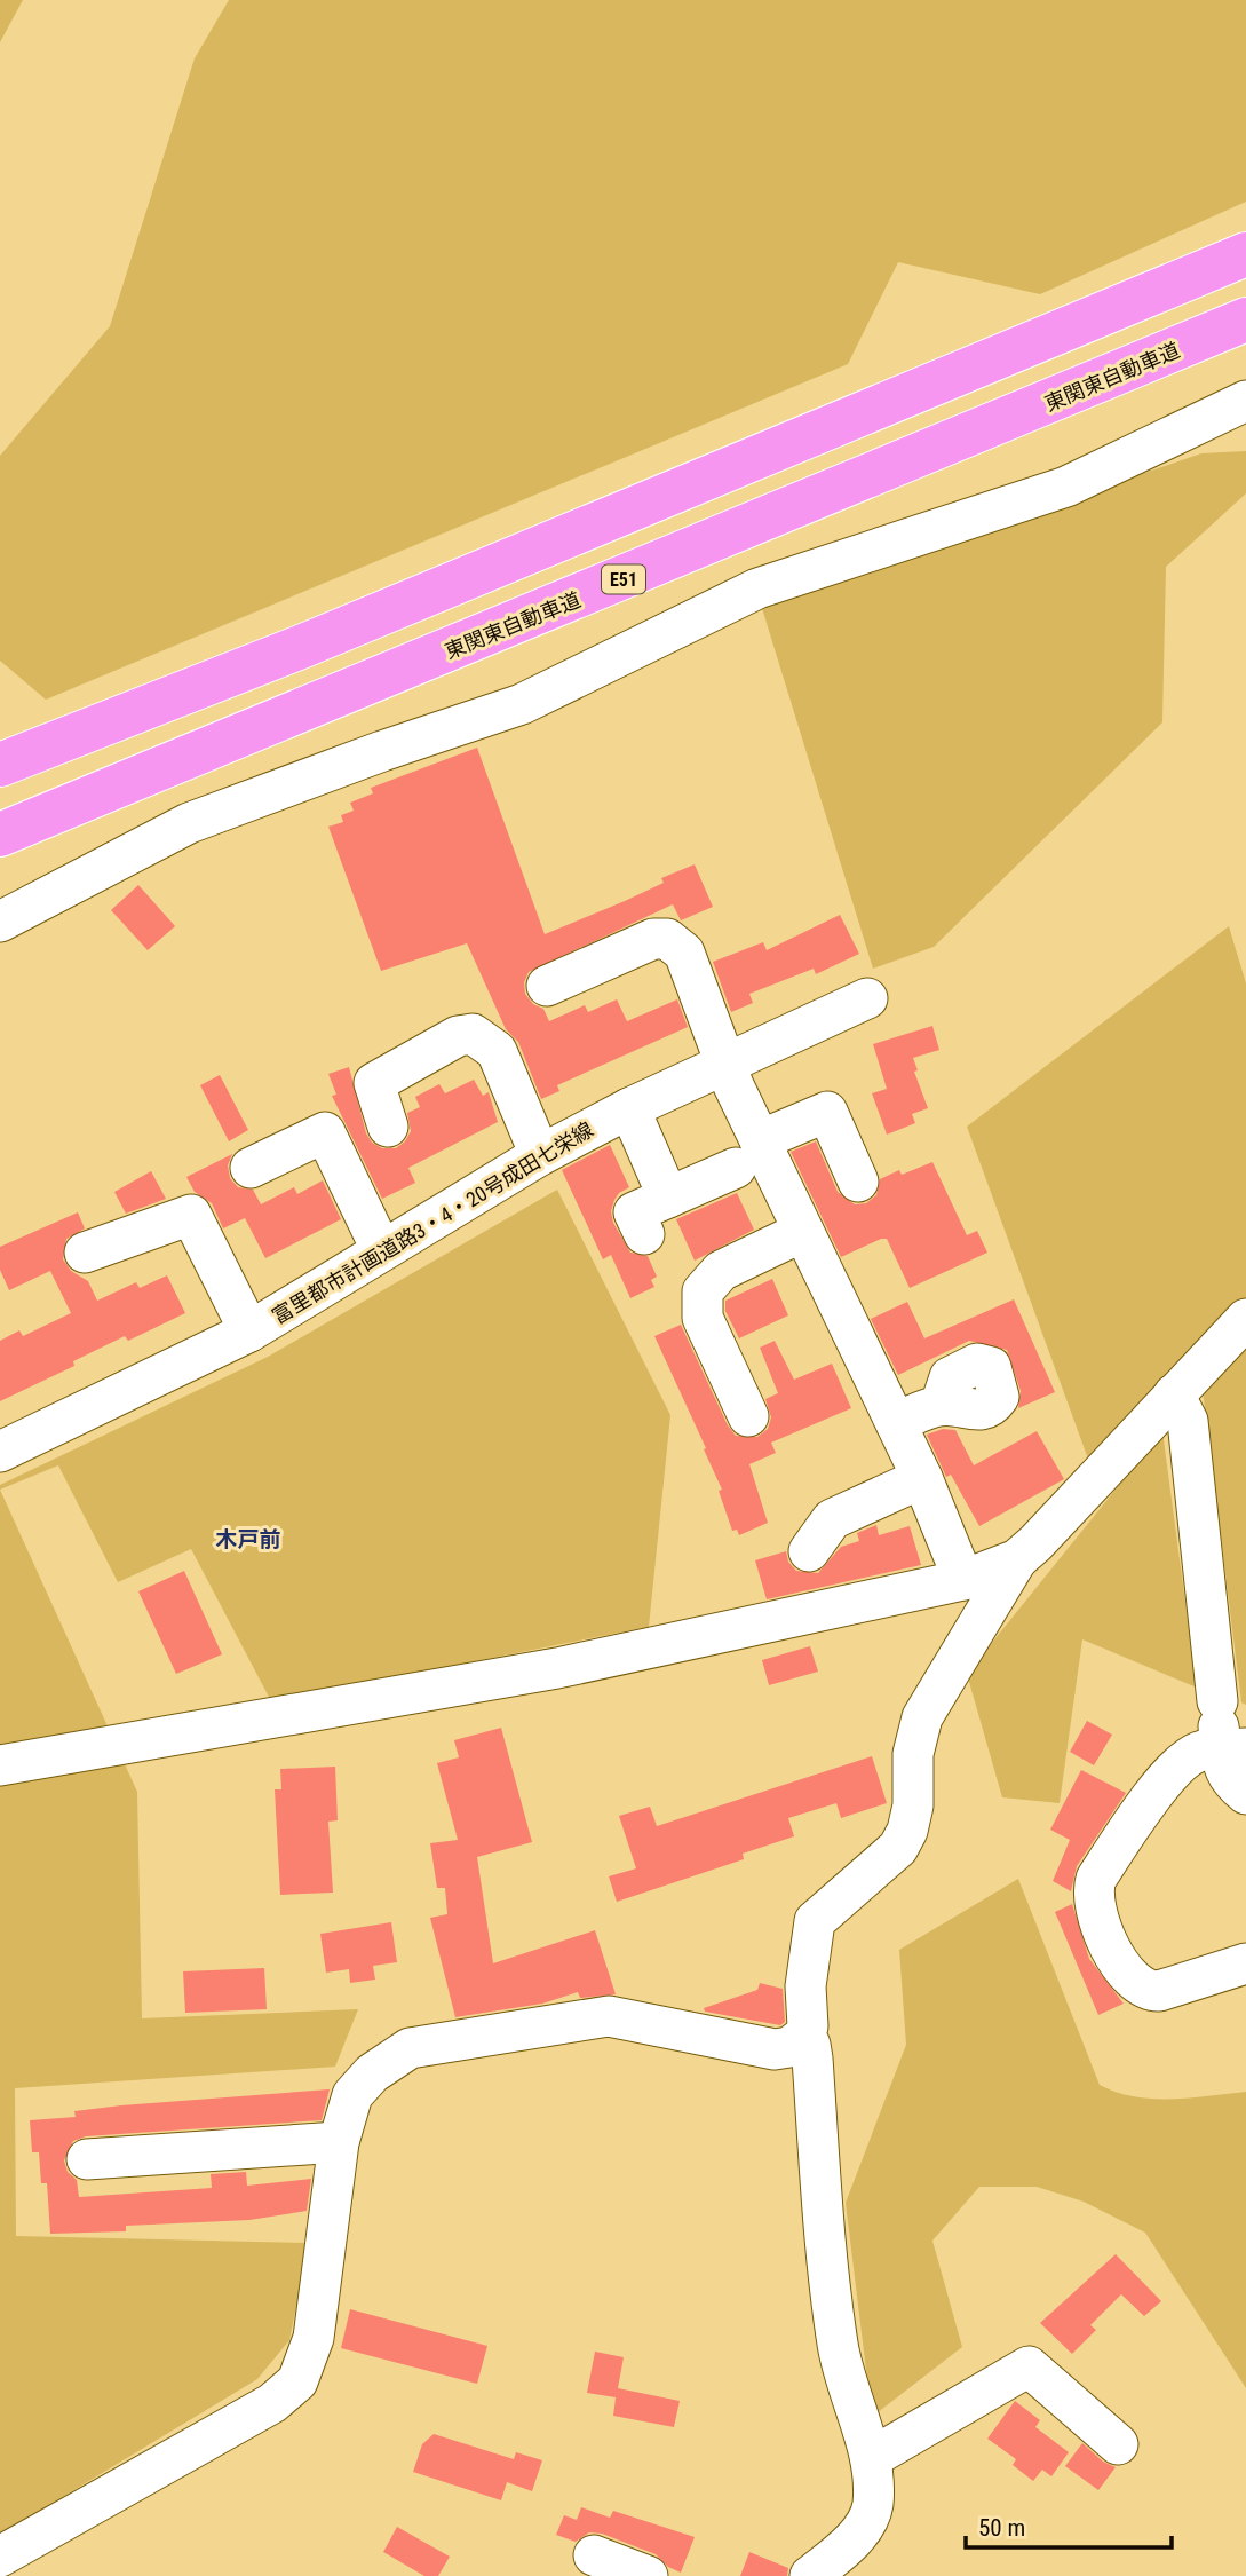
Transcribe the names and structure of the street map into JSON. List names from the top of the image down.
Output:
{
  "streets": {
    "highway": ["東関東自動車道", "E51"],
    "street": ["富里都市計画道路3・4・20号成田七栄線"]
  },
  "districts": ["木戸前"],
  "scale_bar": "50 m"
}
